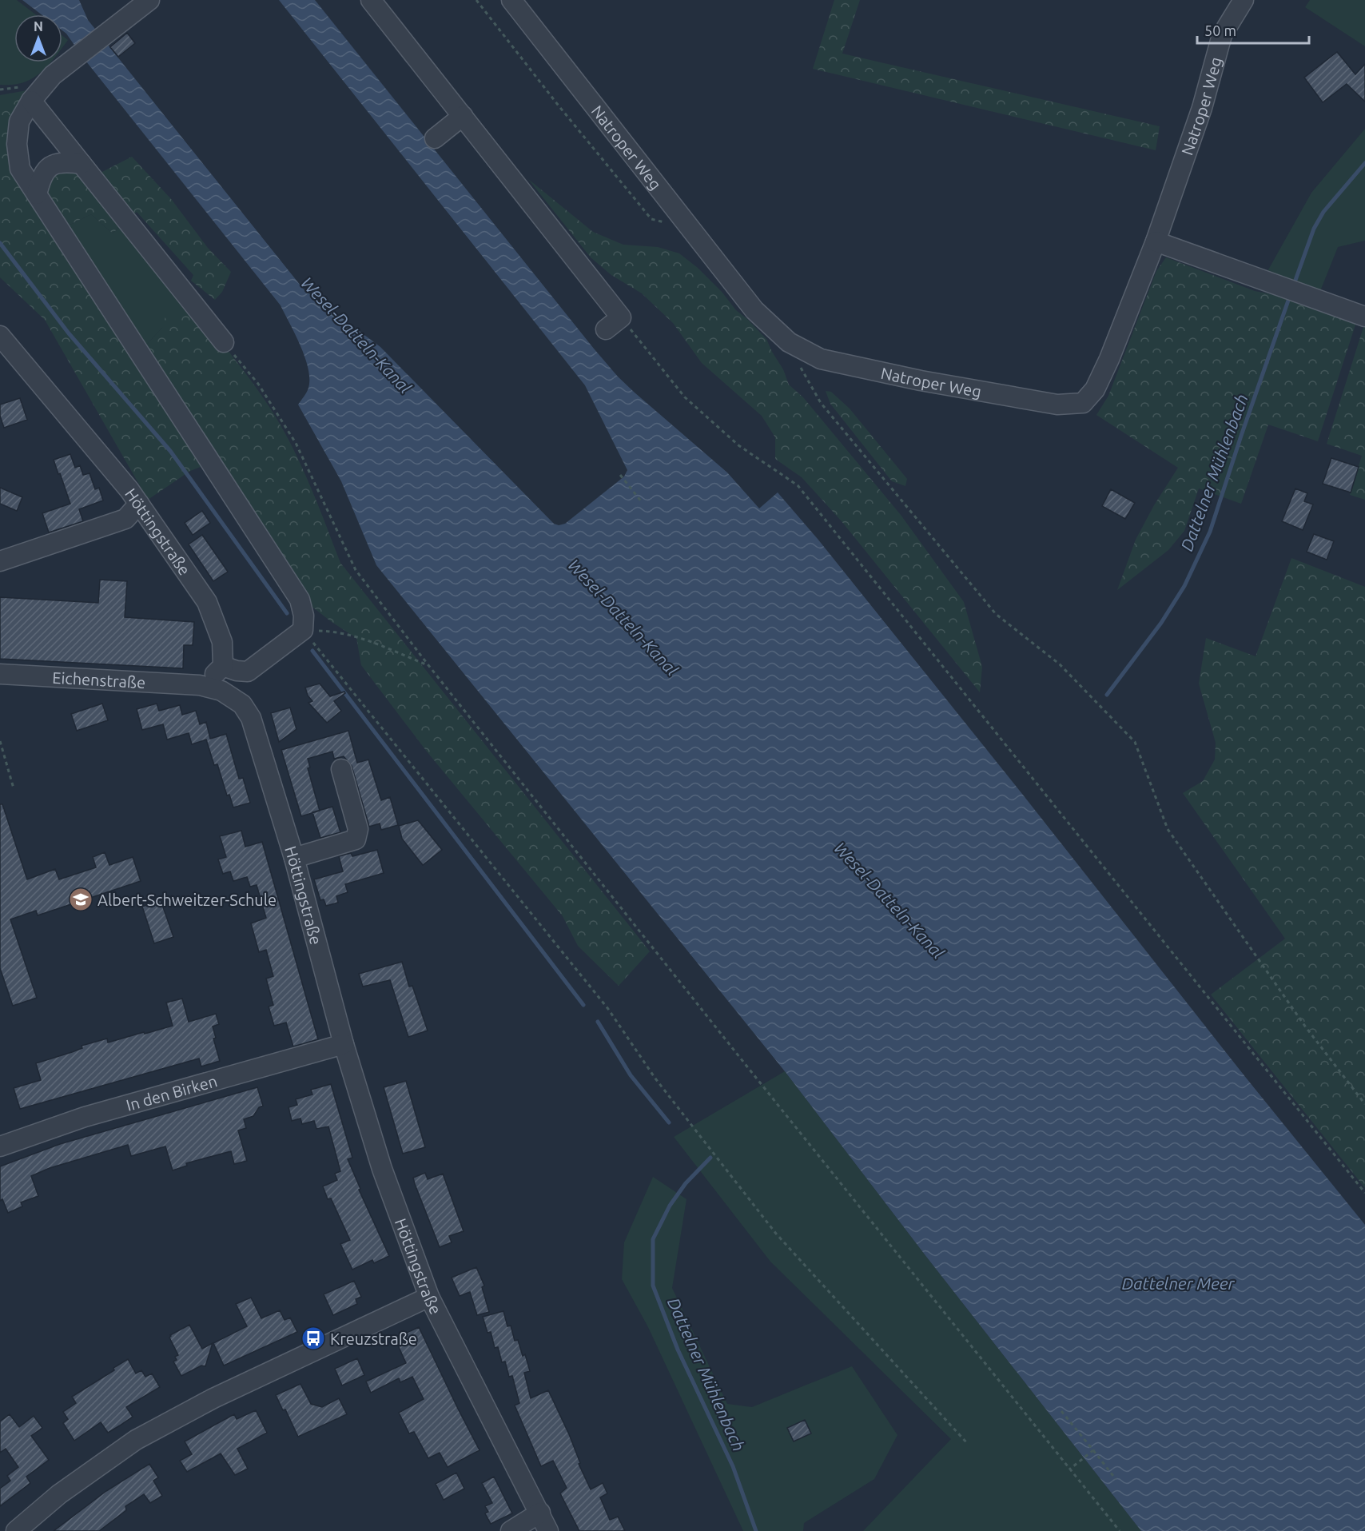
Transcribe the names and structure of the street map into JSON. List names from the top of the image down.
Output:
{
  "streets": {
    "street": [
      "Natroper Weg",
      "Höttingstraße",
      "Eichenstraße",
      "In den Birken"
    ]
  },
  "crossings": [
    ["Höttingstraße", "Eichenstraße"],
    ["Höttingstraße", "In den Birken"]
  ],
  "water": ["Wesel-Datteln-Kanal", "Dattelner Mühlenbach", "Dattelner Meer"],
  "places": {
    "school or university": ["Albert-Schweitzer-Schule"],
    "bus stop": ["Kreuzstraße"]
  },
  "scale_bar": "50 m",
  "north": "top"
}
